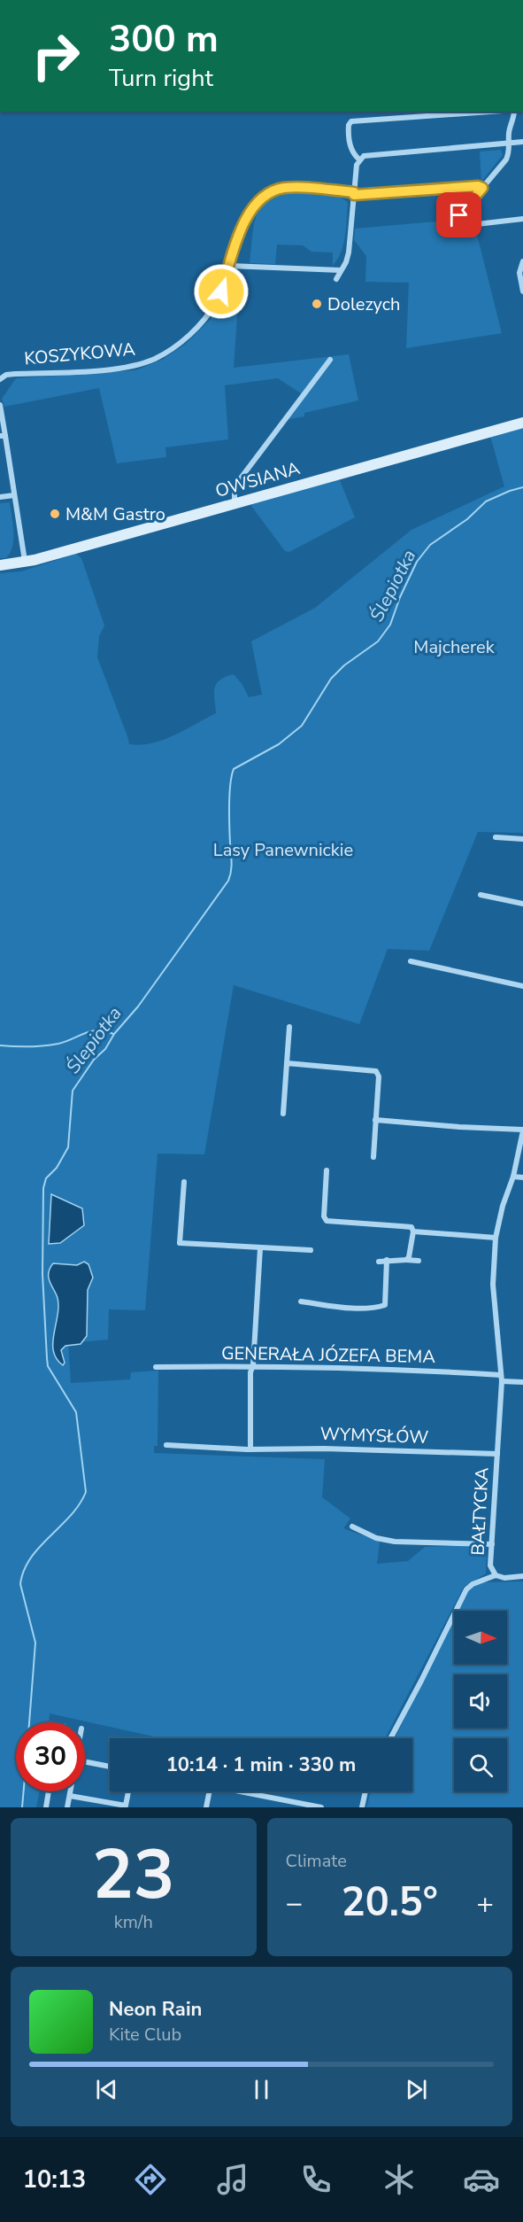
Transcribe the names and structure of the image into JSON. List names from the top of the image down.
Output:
{
  "streets": {
    "street": [
      "KOSZYKOWA",
      "OWSIANA",
      "GENERAŁA JÓZEFA BEMA",
      "WYMYSŁÓW",
      "BAŁTYCKA"
    ]
  },
  "crossings": [
    ["GENERAŁA JÓZEFA BEMA", "BAŁTYCKA"],
    ["WYMYSŁÓW", "BAŁTYCKA"]
  ],
  "water": ["Ślepiotka"],
  "parks": ["Majcherek", "Lasy Panewnickie"],
  "places": ["Dolezych", "M&M Gastro"],
  "north": "right",
  "page": {
    "turn": ["300 m", "Turn right"],
    "limit": "30",
    "trip": "10:14 · 1 min · 330 m",
    "tile": [
      ["23", "km/h"],
      "Climate"
    ],
    "heat": ["−", "20.5°", "+"],
    "song": ["Neon Rain", "Kite Club"],
    "tabs": "10:13"
  }
}
